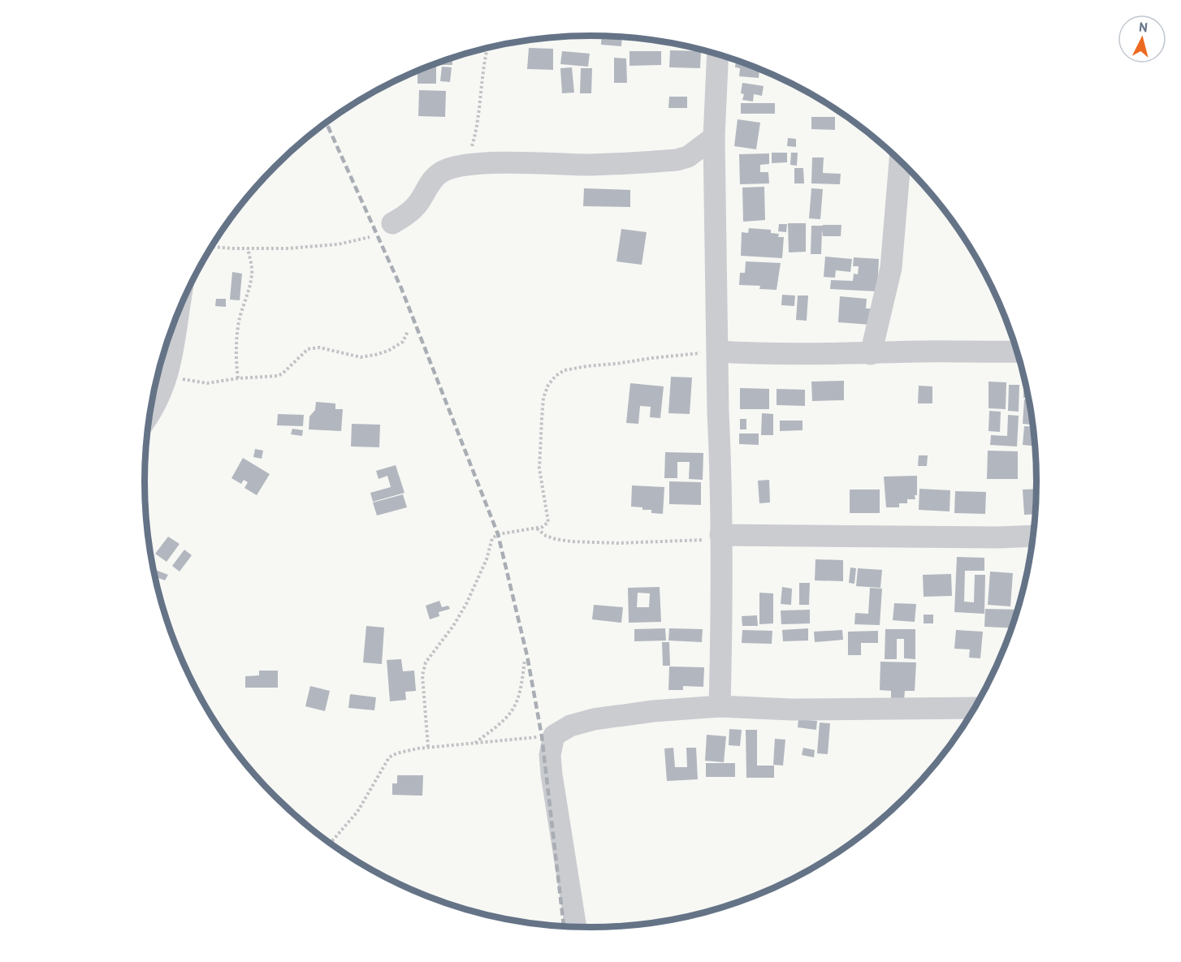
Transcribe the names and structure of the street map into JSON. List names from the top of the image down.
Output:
{
  "north": "top"
}
